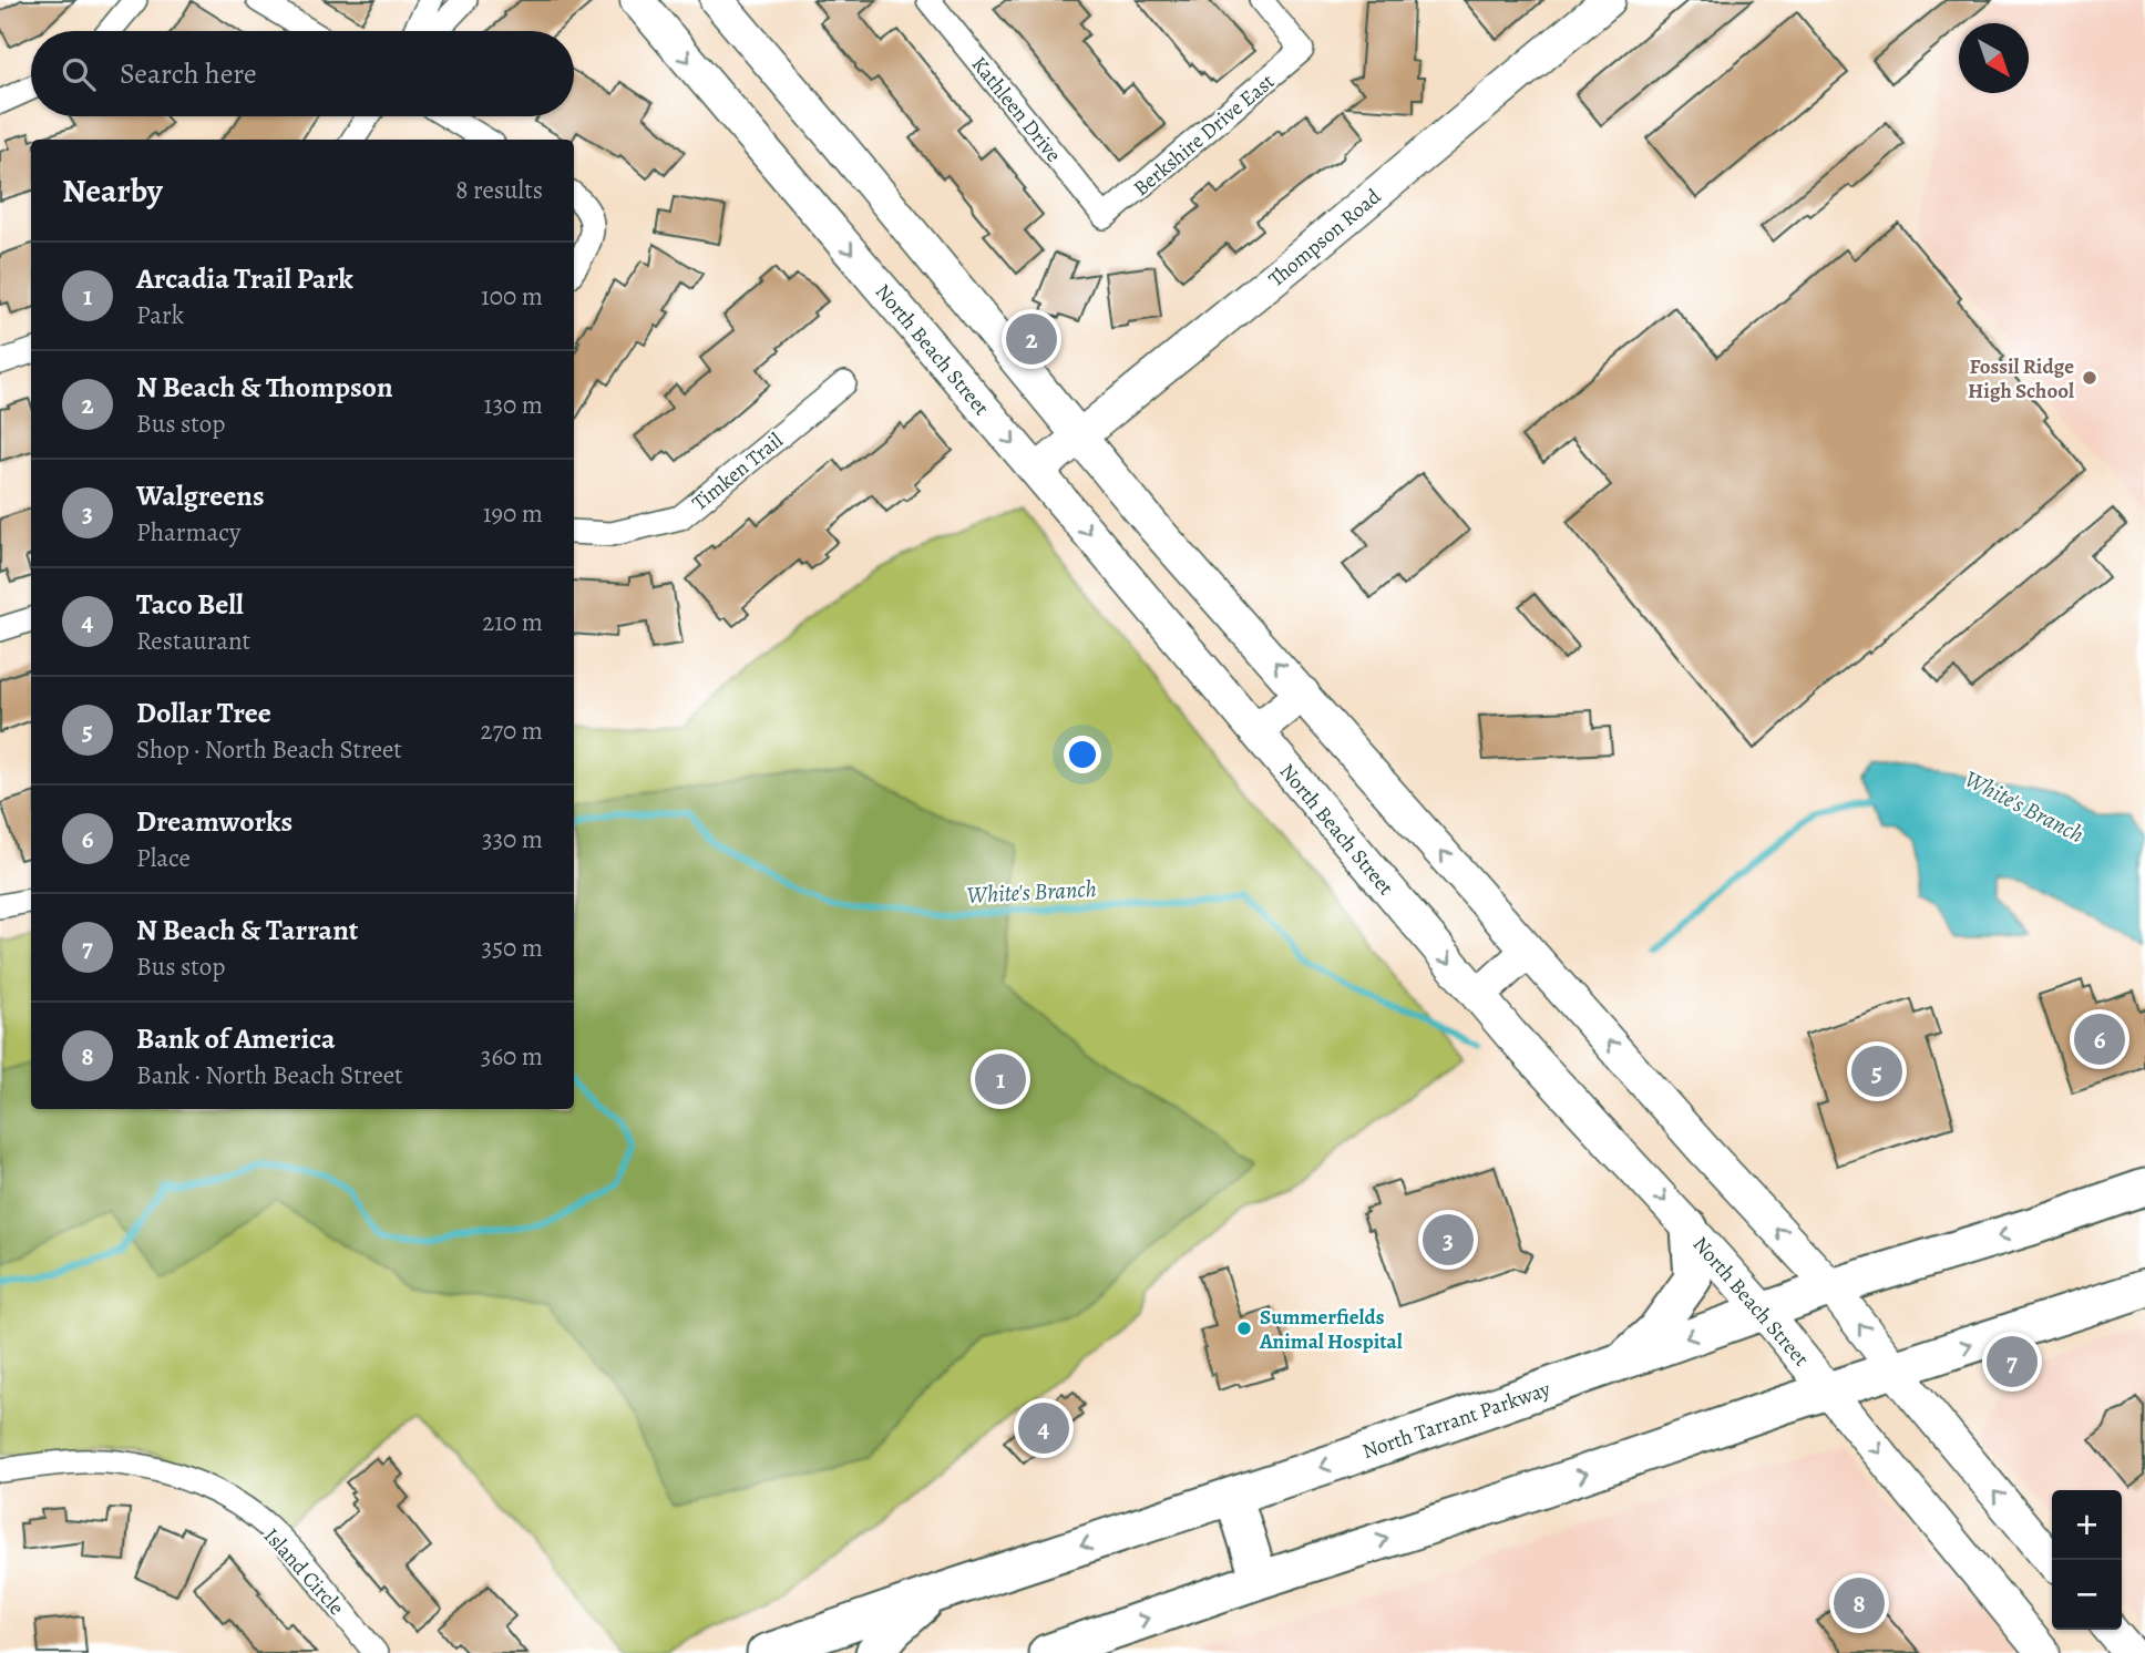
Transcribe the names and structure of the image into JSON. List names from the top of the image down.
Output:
{
  "streets": {
    "main road": ["Thompson Road", "North Beach Street", "North Tarrant Parkway"],
    "street": [
      "Kathleen Drive",
      "Berkshire Drive East",
      "Timken Trail",
      "Island Circle"
    ]
  },
  "crossings": [
    ["Kathleen Drive", "Berkshire Drive East"],
    ["Thompson Road", "North Beach Street"],
    ["North Beach Street", "North Tarrant Parkway"]
  ],
  "water": ["White's Branch"],
  "places": ["Fossil Ridge High School", "Summerfields Animal Hospital"],
  "north": "bottom right",
  "page": {
    "search": "Search here",
    "heading": ["Nearby", "8 results"],
    "list": [
      {
        "mark": "1",
        "name": "Arcadia Trail Park",
        "note": "Park",
        "value": "100 m"
      },
      {
        "mark": "2",
        "name": "N Beach & Thompson",
        "note": "Bus stop",
        "value": "130 m"
      },
      {
        "mark": "3",
        "name": "Walgreens",
        "note": "Pharmacy",
        "value": "190 m"
      },
      {
        "mark": "4",
        "name": "Taco Bell",
        "note": "Restaurant",
        "value": "210 m"
      },
      {
        "mark": "5",
        "name": "Dollar Tree",
        "note": "Shop · North Beach Street",
        "value": "270 m"
      },
      {
        "mark": "6",
        "name": "Dreamworks",
        "note": "Place",
        "value": "330 m"
      },
      {
        "mark": "7",
        "name": "N Beach & Tarrant",
        "note": "Bus stop",
        "value": "350 m"
      },
      {
        "mark": "8",
        "name": "Bank of America",
        "note": "Bank · North Beach Street",
        "value": "360 m"
      }
    ],
    "pins": [
      "2",
      "6",
      "5",
      "1",
      "3",
      "7",
      "4",
      "8"
    ],
    "map_buttons": ["+", "−"]
  }
}
